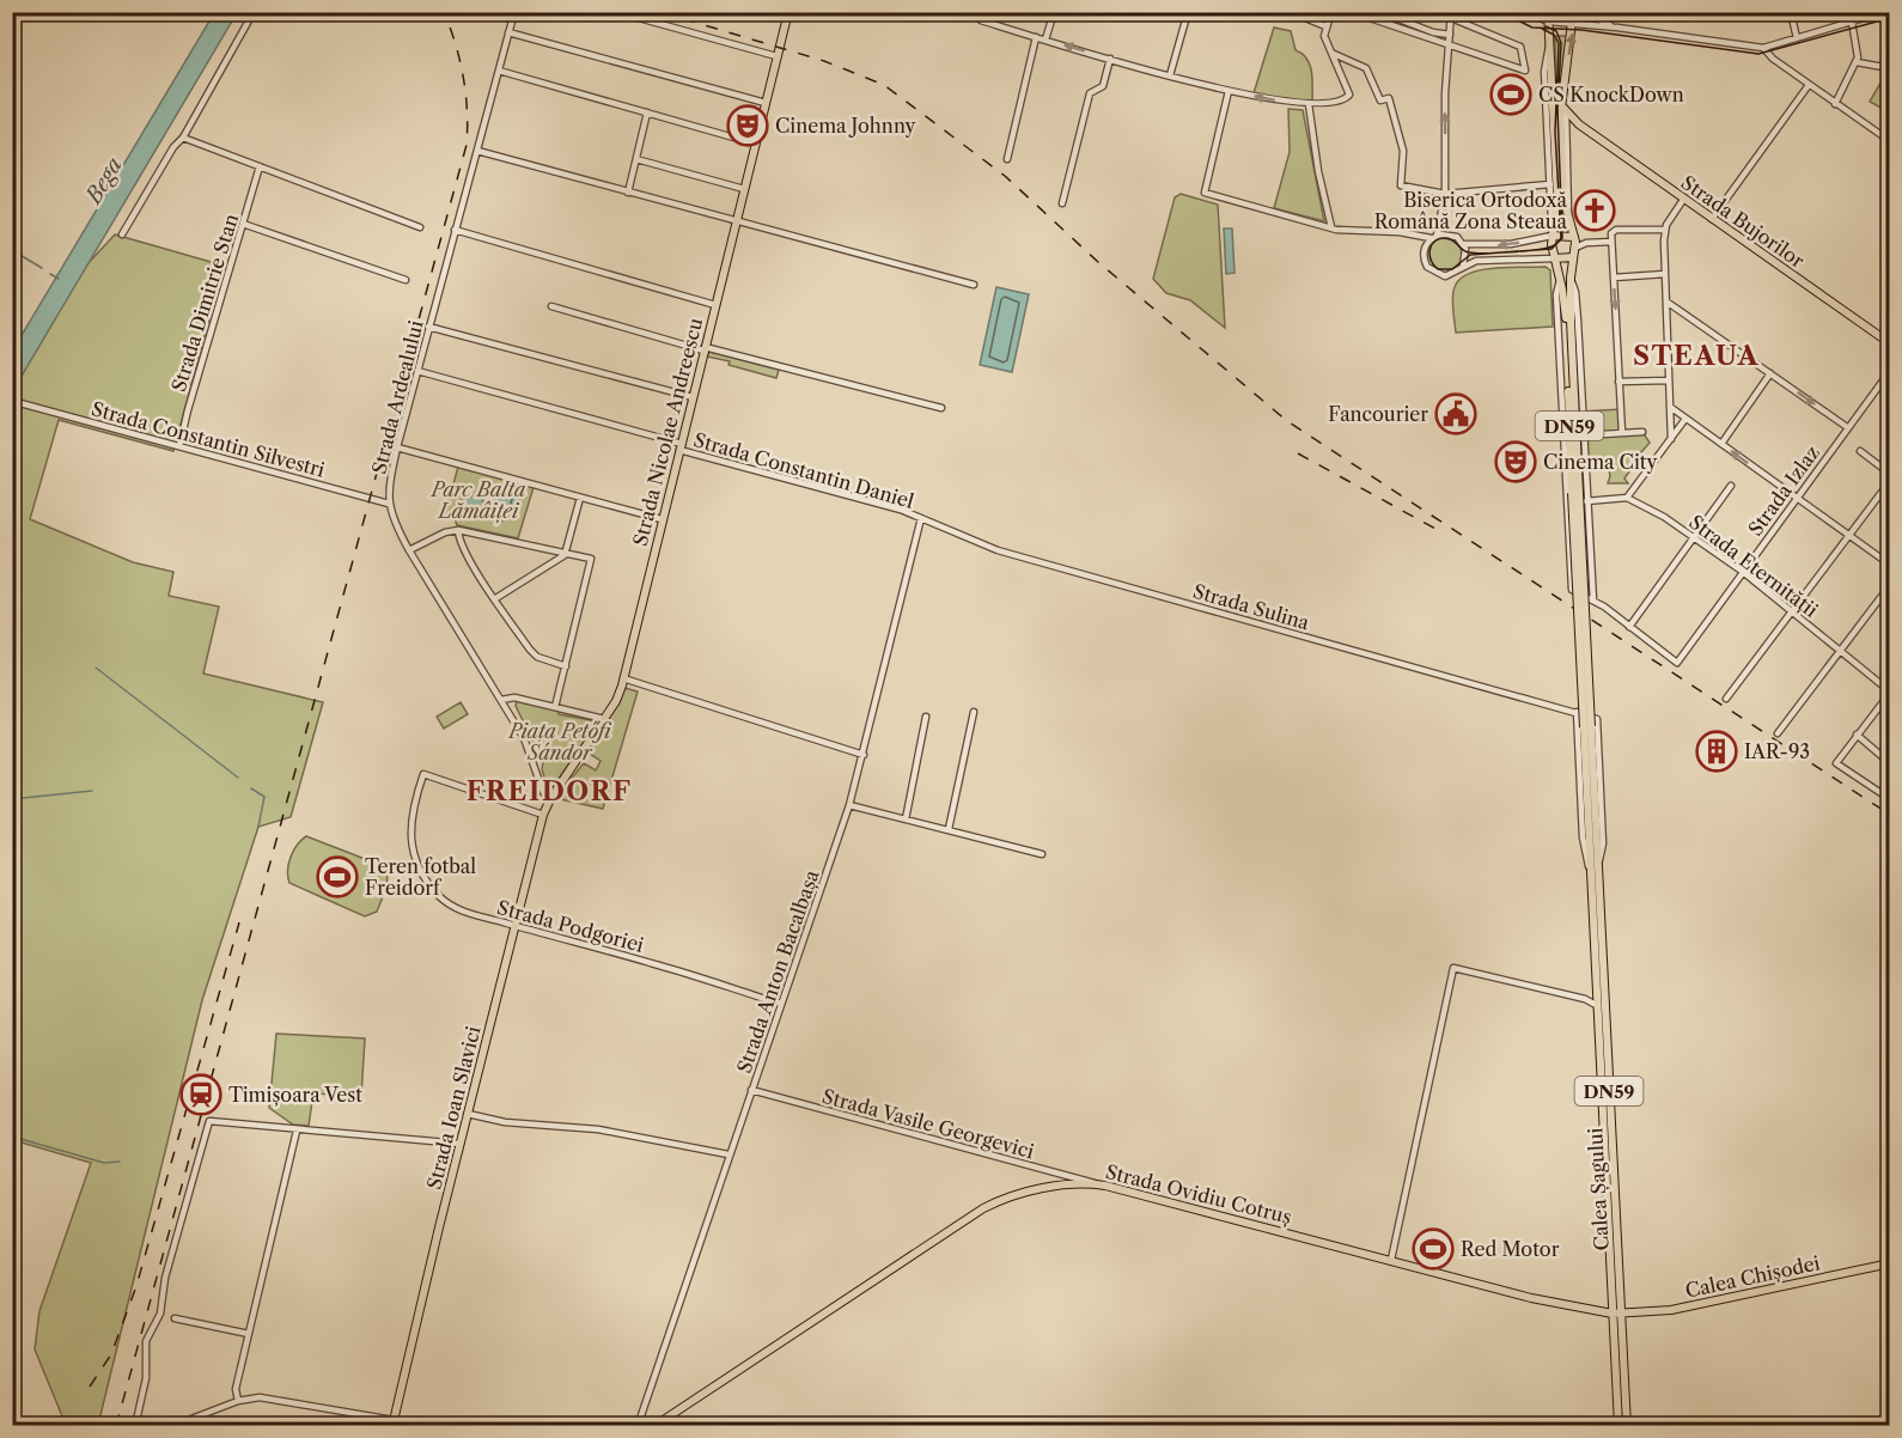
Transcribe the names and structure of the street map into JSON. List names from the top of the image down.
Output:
{
  "streets": {
    "main road": [
      "Strada Bujorilor",
      "DN59",
      "Strada Nicolae Andreescu",
      "Strada Ioan Slavici",
      "Calea Șagului",
      "Strada Ovidiu Cotruș",
      "Calea Chișodei"
    ],
    "street": [
      "Strada Dimitrie Stan",
      "Strada Ardealului",
      "Strada Constantin Silvestri",
      "Strada Constantin Daniel",
      "Strada Izlaz",
      "Strada Eternității",
      "Strada Sulina",
      "Strada Podgoriei",
      "Strada Anton Bacalbașa",
      "Strada Vasile Georgevici"
    ]
  },
  "crossings": [
    ["Strada Bujorilor", "Calea Șagului"],
    ["Strada Dimitrie Stan", "Strada Constantin Silvestri"],
    ["Strada Ardealului", "Strada Nicolae Andreescu"],
    ["Strada Ardealului", "Strada Constantin Silvestri"],
    ["Strada Ardealului", "Strada Constantin Daniel"],
    ["Strada Ardealului", "Strada Ioan Slavici"],
    ["DN59", "Calea Șagului"],
    ["Strada Nicolae Andreescu", "Strada Constantin Daniel"],
    ["Strada Nicolae Andreescu", "Strada Ioan Slavici"],
    ["Strada Constantin Daniel", "Strada Sulina"],
    ["Strada Constantin Daniel", "Strada Anton Bacalbașa"],
    ["Strada Izlaz", "Strada Eternității"],
    ["Strada Sulina", "Strada Anton Bacalbașa"],
    ["Strada Sulina", "Calea Șagului"],
    ["Strada Podgoriei", "Strada Anton Bacalbașa"],
    ["Strada Podgoriei", "Strada Ioan Slavici"],
    ["Strada Anton Bacalbașa", "Strada Vasile Georgevici"],
    ["Strada Vasile Georgevici", "Strada Ovidiu Cotruș"],
    ["Calea Șagului", "Strada Ovidiu Cotruș"],
    ["Calea Șagului", "Calea Chișodei"],
    ["Strada Ovidiu Cotruș", "Calea Chișodei"]
  ],
  "districts": ["STEAUA", "FREIDORF"],
  "water": ["Bega"],
  "parks": ["Parc Balta Lămâiței", "Piața Petőfi Sándor"],
  "places": {
    "sports": ["CS KnockDown", "Teren fotbal Freidorf", "Red Motor"],
    "theatre": ["Cinema Johnny", "Cinema City"],
    "church": ["Biserica Ortodoxă Română Zona Steaua"],
    "public building": ["Fancourier"],
    "building": ["IAR-93"],
    "station": ["Timișoara Vest"]
  }
}
